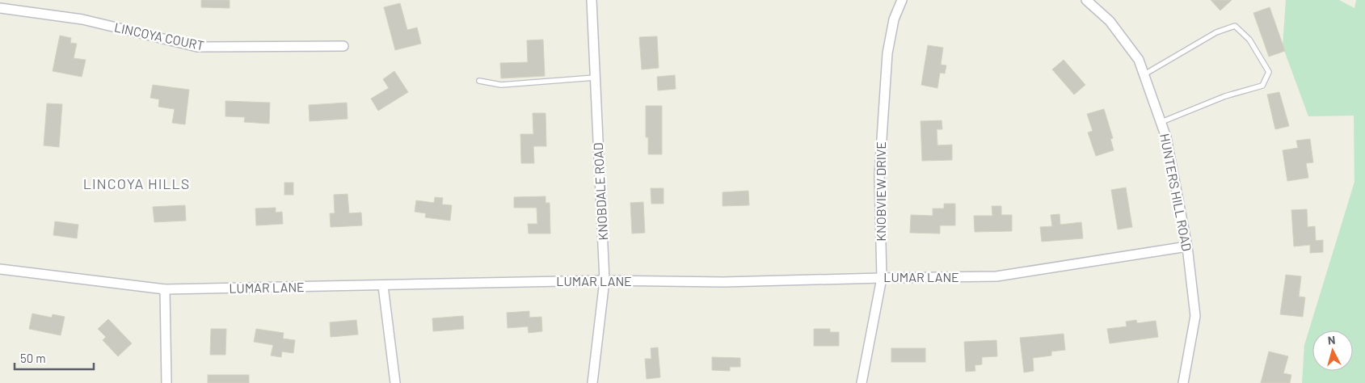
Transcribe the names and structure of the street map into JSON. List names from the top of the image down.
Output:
{
  "streets": {
    "street": [
      "LINCOYA COURT",
      "KNOBDALE ROAD",
      "KNOBVIEW DRIVE",
      "HUNTERS HILL ROAD",
      "LUMAR LANE"
    ]
  },
  "crossings": [
    ["KNOBDALE ROAD", "LUMAR LANE"],
    ["KNOBVIEW DRIVE", "LUMAR LANE"],
    ["HUNTERS HILL ROAD", "LUMAR LANE"]
  ],
  "districts": ["LINCOYA HILLS"],
  "scale_bar": "50 m",
  "north": "top"
}
